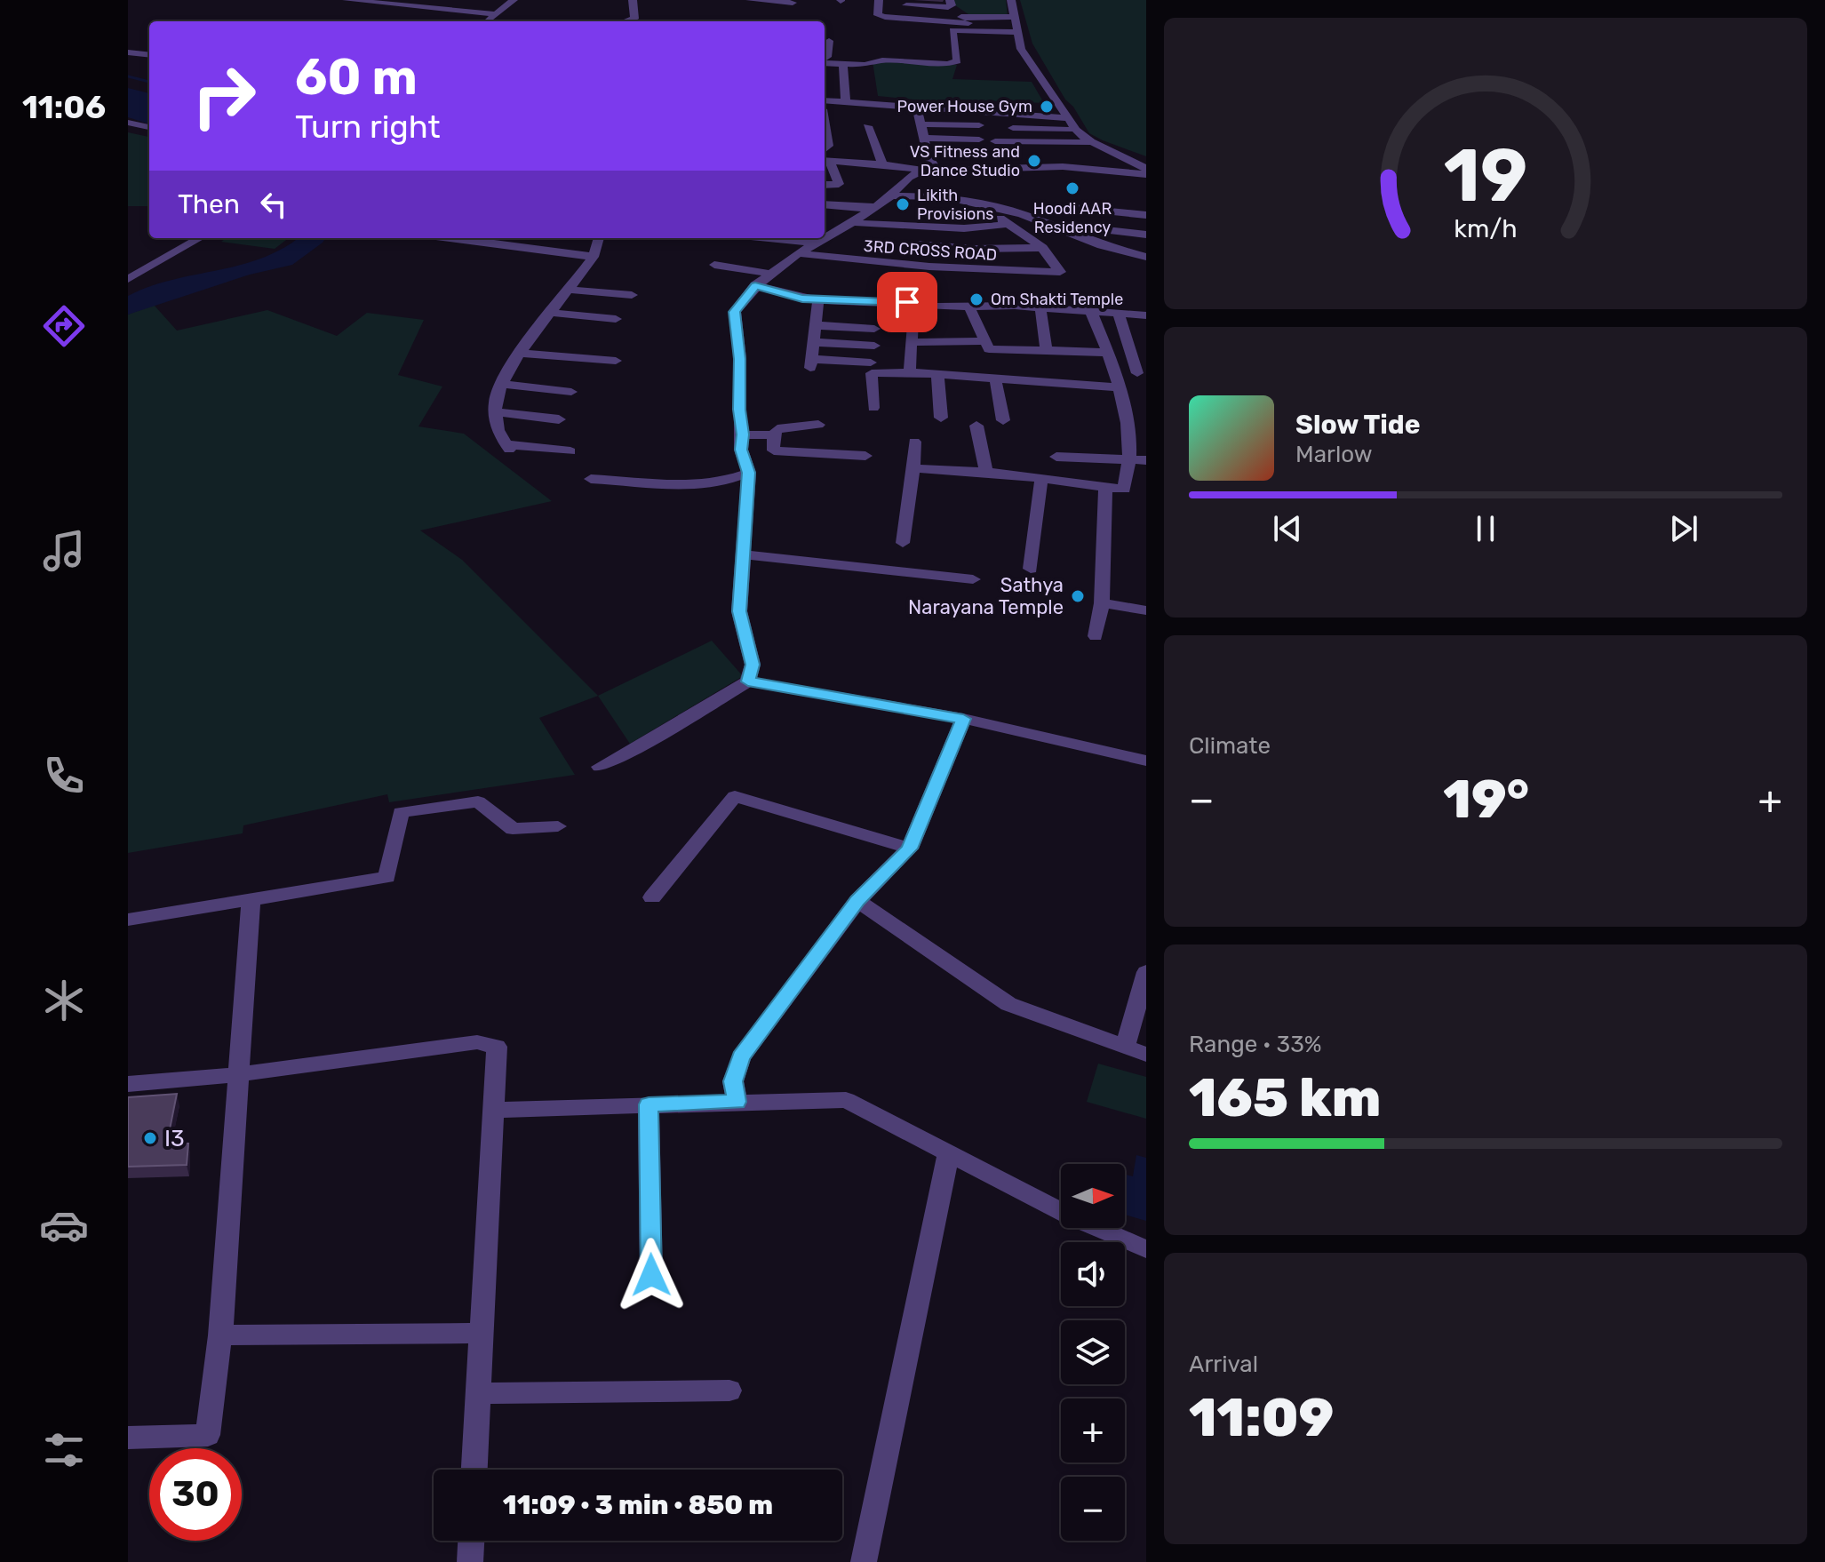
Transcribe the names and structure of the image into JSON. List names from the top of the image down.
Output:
{
  "streets": {
    "street": ["3RD CROSS ROAD"]
  },
  "places": [
    "Power House Gym",
    "VS Fitness and Dance Studio",
    "Hoodi AAR Residency",
    "Likith Provisions",
    "Om Shakti Temple",
    "Sathya Narayana Temple",
    "I3"
  ],
  "north": "right",
  "page": {
    "tabs": "11:06",
    "turn": ["60 m", "Turn right"],
    "then": "Then",
    "song": ["Slow Tide", "Marlow"],
    "tile": [
      "Climate",
      ["Range · 33%", "165 km"],
      ["Arrival", "11:09"]
    ],
    "heat": ["−", "19°", "+"],
    "map_buttons": ["+", "−"],
    "limit": "30",
    "trip": "11:09 · 3 min · 850 m",
    "gauge": ["19", "km/h"]
  }
}
